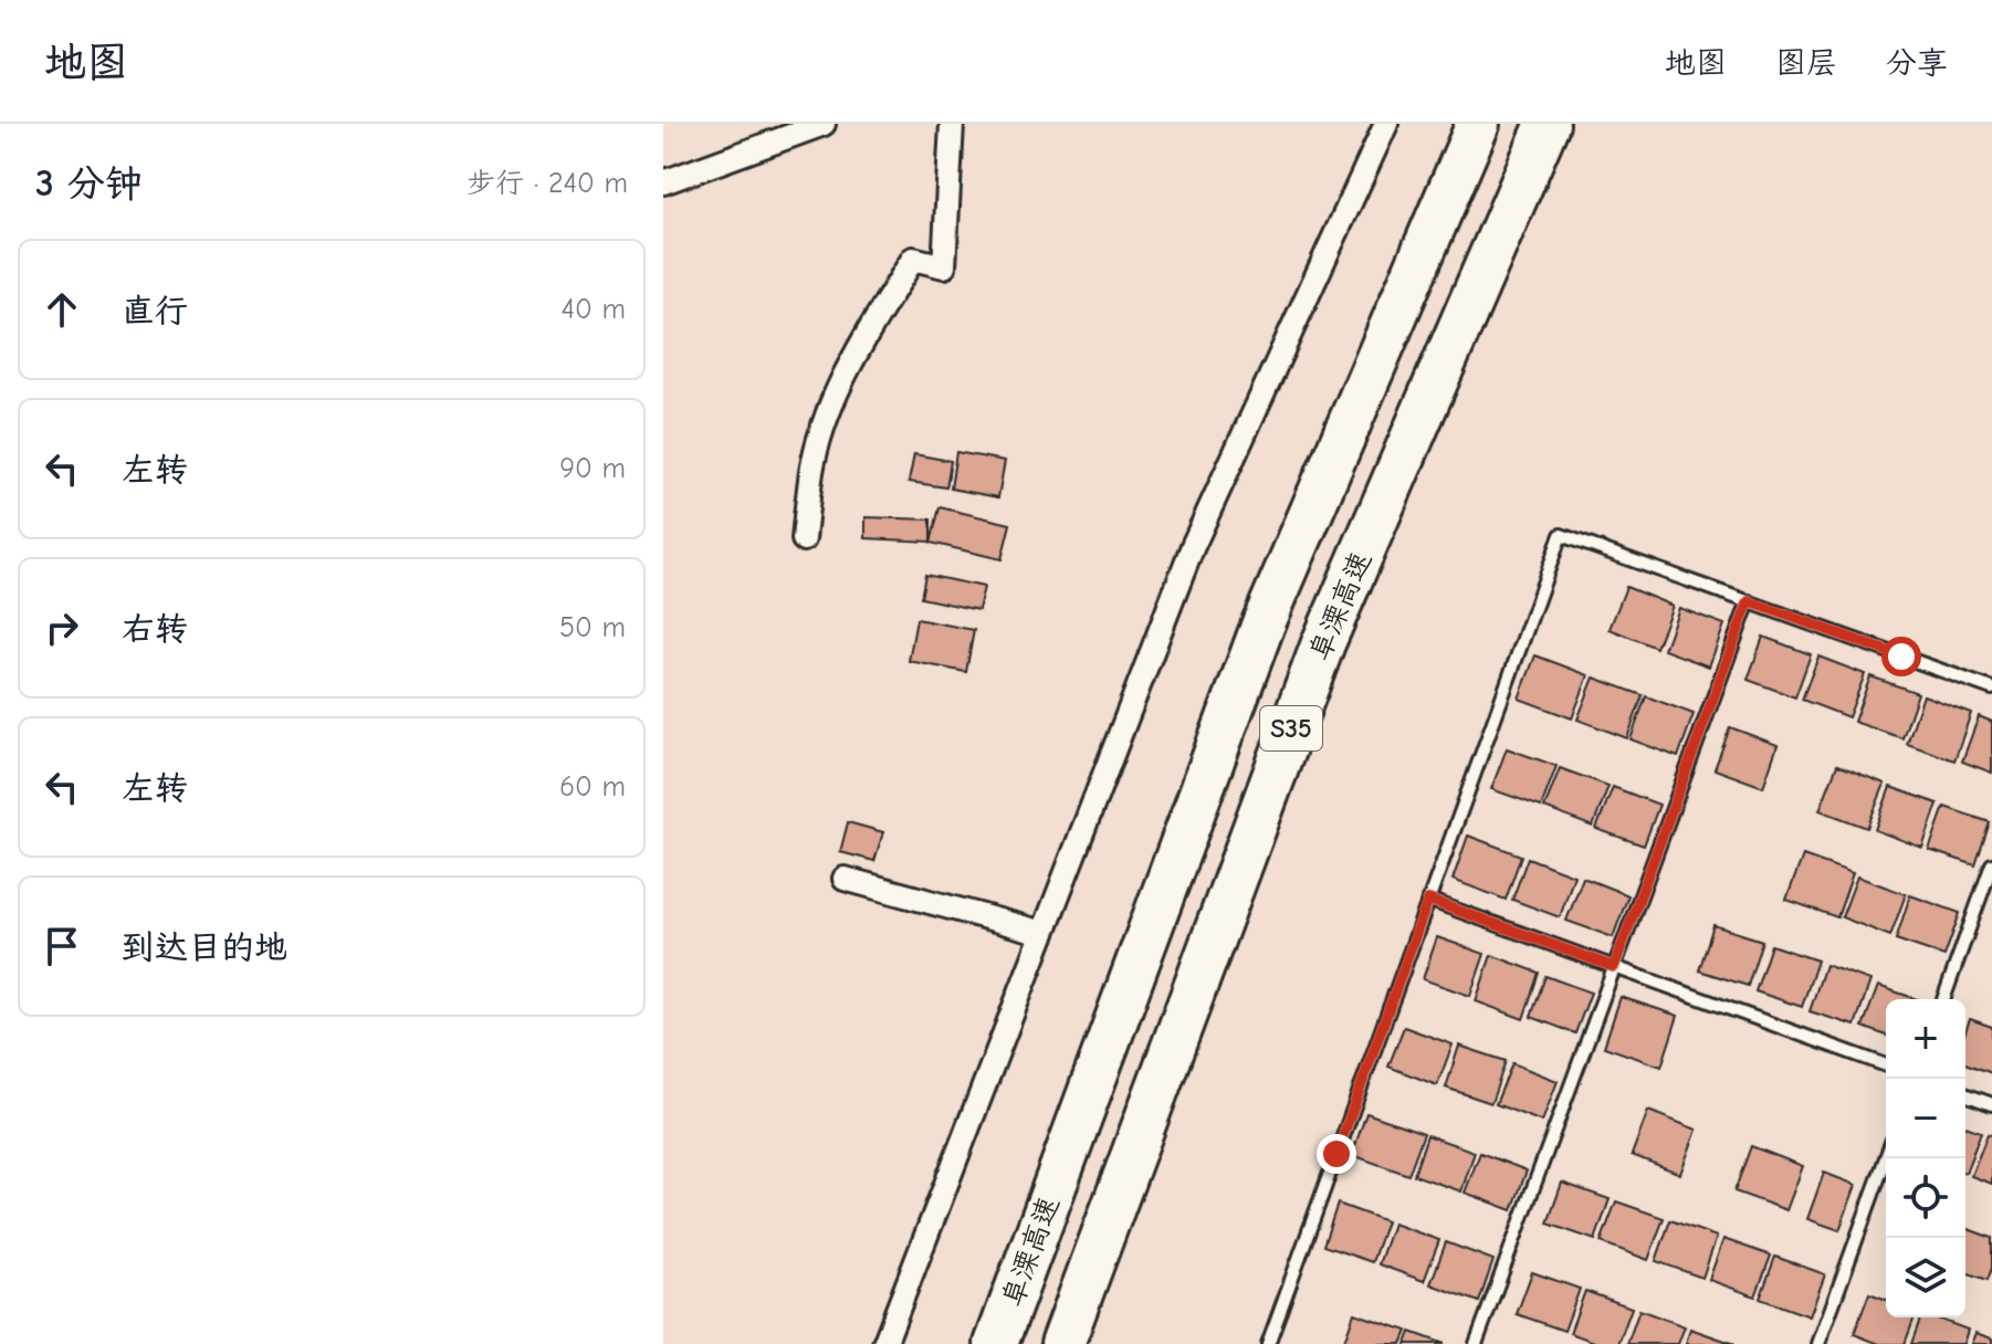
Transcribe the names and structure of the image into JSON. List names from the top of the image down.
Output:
{
  "streets": {
    "highway": ["阜溧高速", "S35"]
  },
  "page": {
    "header": "地图",
    "nav": ["地图", "图层", "分享"],
    "heading": ["3 分钟", "步行 · 240 m"],
    "list": [
      ["直行", "40 m"],
      ["左转", "90 m"],
      ["右转", "50 m"],
      ["左转", "60 m"],
      "到达目的地"
    ],
    "map_buttons": ["+", "−"]
  }
}
